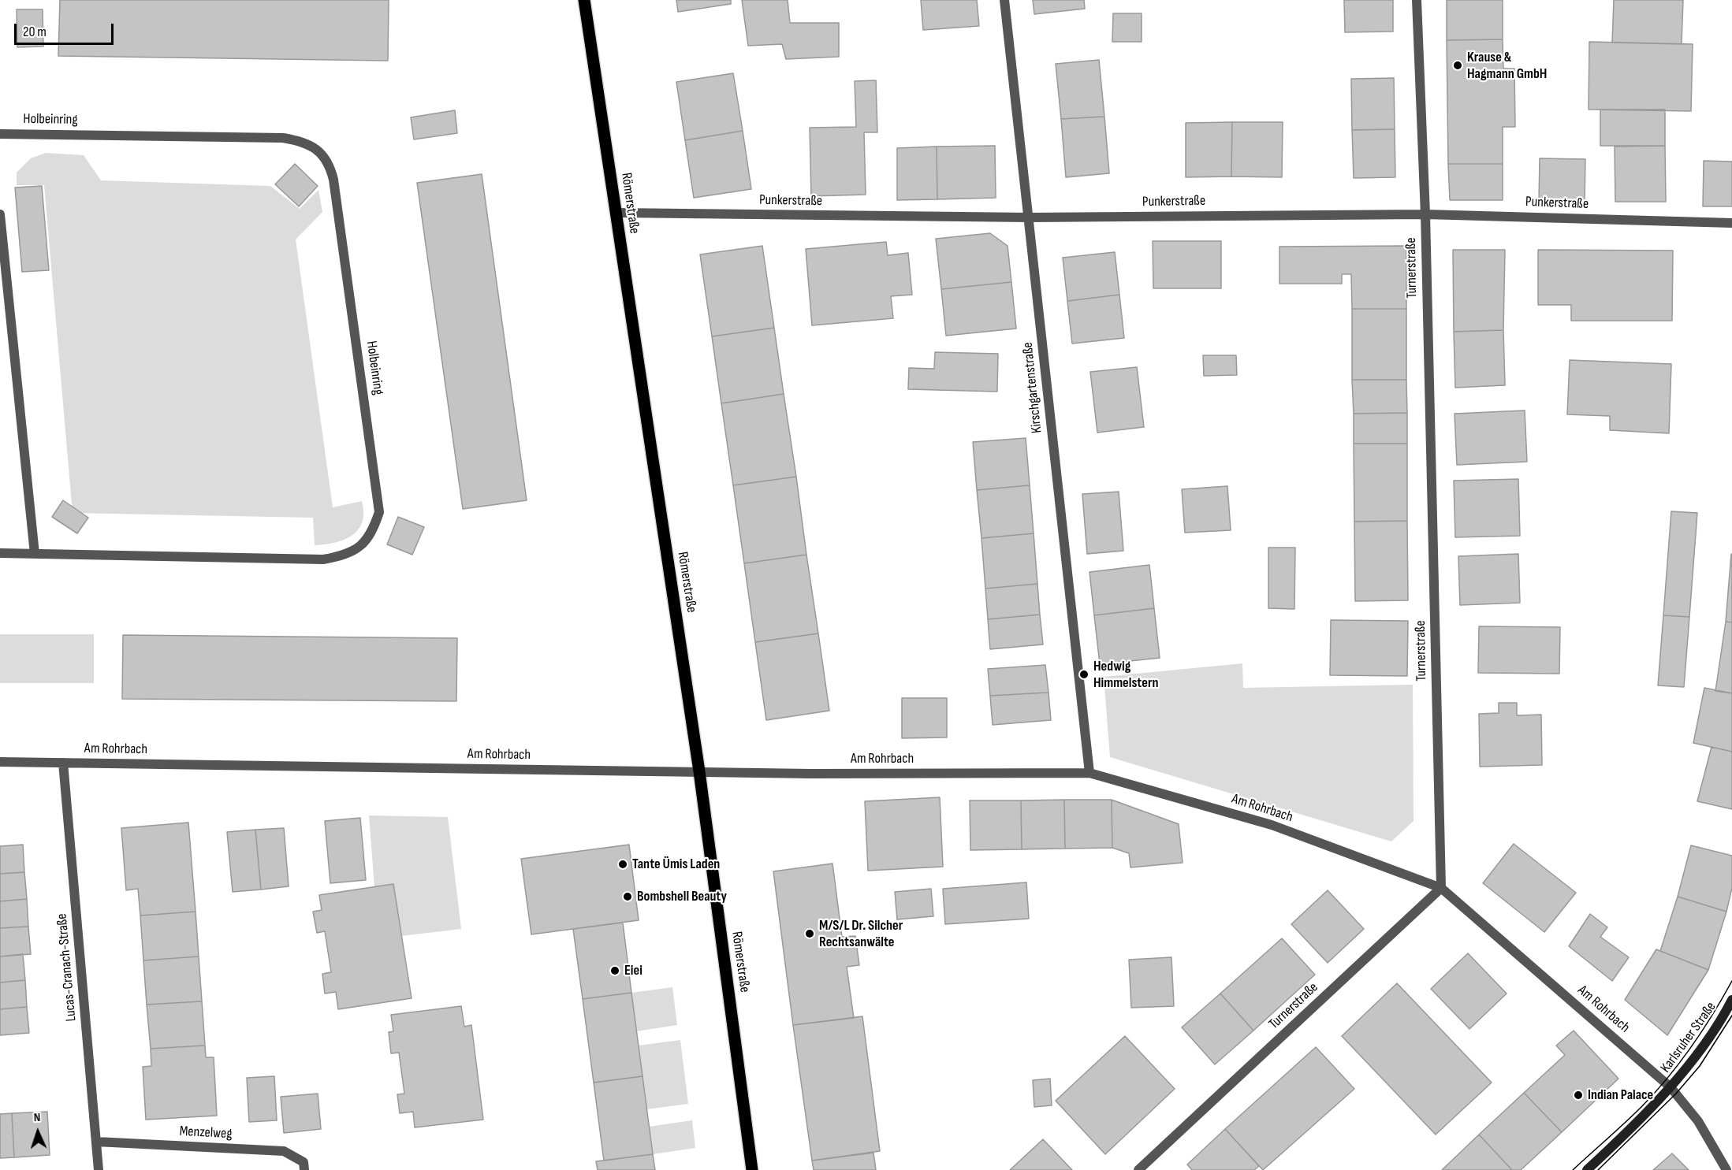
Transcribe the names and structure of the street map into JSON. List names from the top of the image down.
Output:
{
  "streets": {
    "main road": ["Römerstraße", "Karlsruher Straße"],
    "street": [
      "Holbeinring",
      "Punkerstraße",
      "Turnerstraße",
      "Kirschgartenstraße",
      "Am Rohrbach",
      "Lucas-Cranach-Straße",
      "Menzelweg"
    ]
  },
  "crossings": [
    ["Punkerstraße", "Römerstraße"],
    ["Punkerstraße", "Turnerstraße"],
    ["Punkerstraße", "Kirschgartenstraße"],
    ["Römerstraße", "Am Rohrbach"],
    ["Turnerstraße", "Am Rohrbach"],
    ["Kirschgartenstraße", "Am Rohrbach"],
    ["Am Rohrbach", "Lucas-Cranach-Straße"],
    ["Am Rohrbach", "Karlsruher Straße"],
    ["Lucas-Cranach-Straße", "Menzelweg"]
  ],
  "places": [
    "Krause & Hagmann GmbH",
    "Hedwig Himmelstern",
    "Tante Ümis Laden",
    "Bombshell Beauty",
    "M/S/L Dr. Silcher Rechtsanwälte",
    "Eiei",
    "Indian Palace"
  ],
  "scale_bar": "20 m",
  "north": "top"
}
